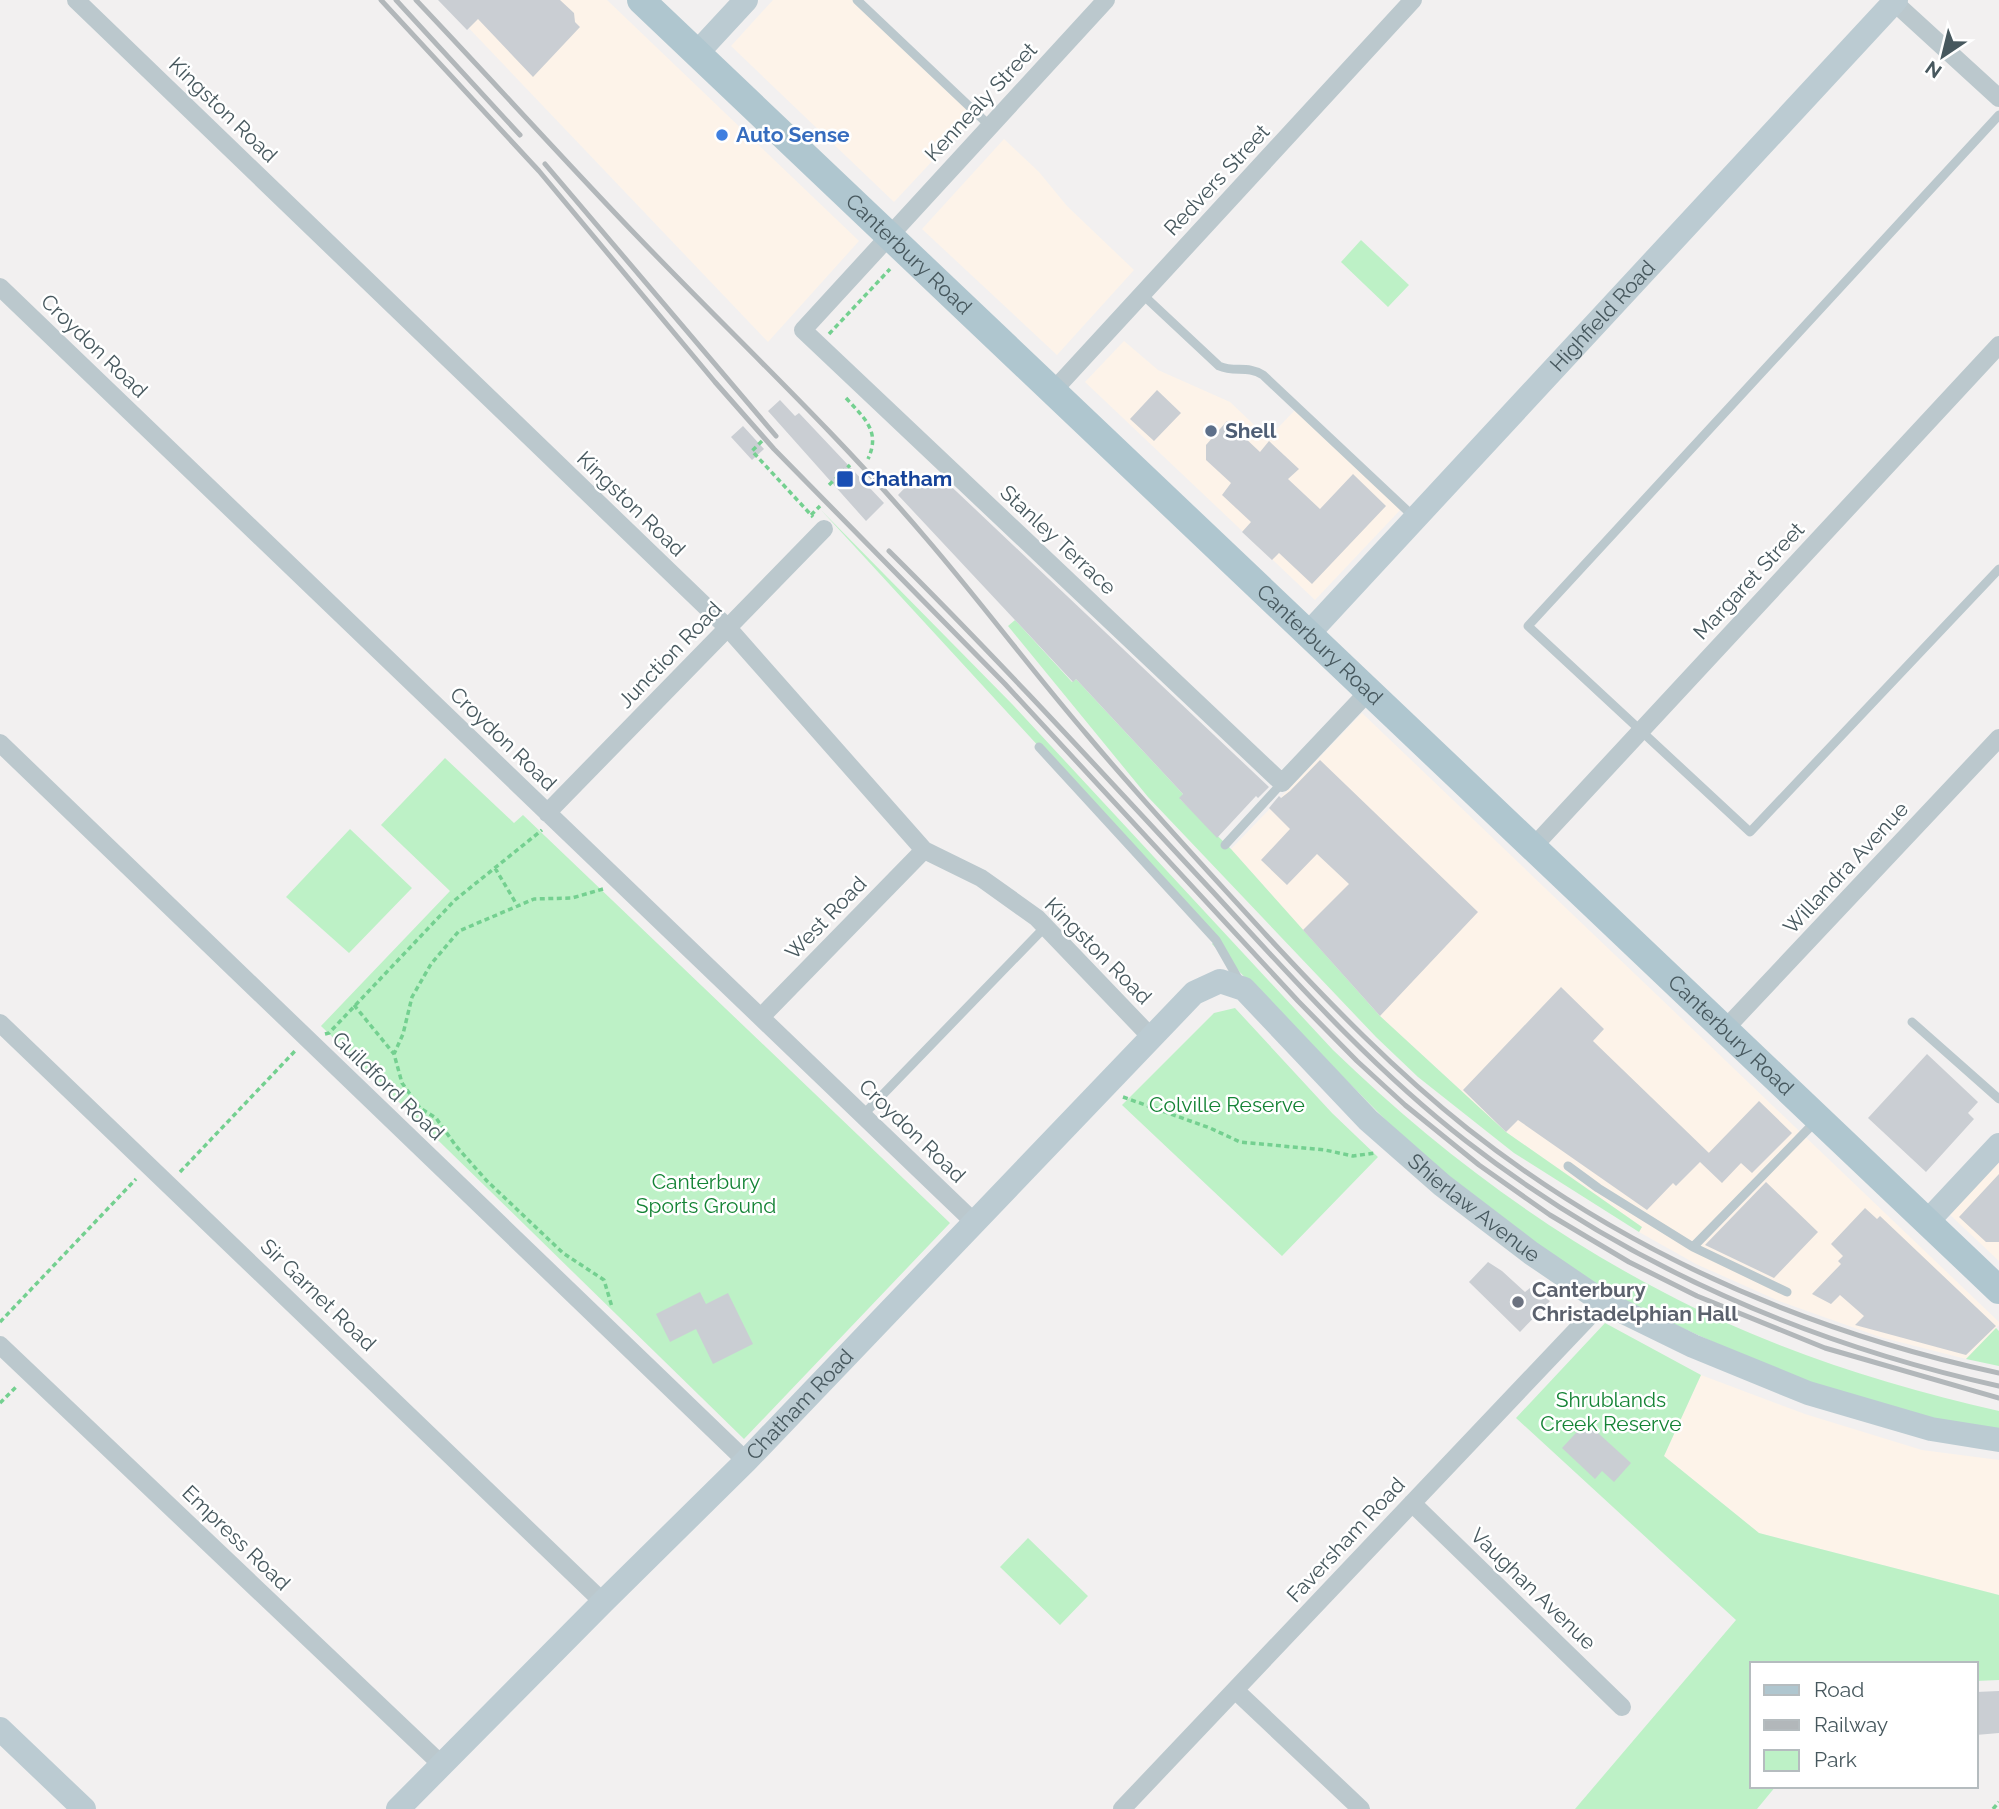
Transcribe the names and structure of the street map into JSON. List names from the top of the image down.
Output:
{
  "streets": {
    "main road": ["Canterbury Road"],
    "street": [
      "Kennealy Street",
      "Kingston Road",
      "Redvers Street",
      "Highfield Road",
      "Croydon Road",
      "Stanley Terrace",
      "Margaret Street",
      "Junction Road",
      "Willandra Avenue",
      "West Road",
      "Guildford Road",
      "Shierlaw Avenue",
      "Sir Garnet Road",
      "Chatham Road",
      "Empress Road",
      "Faversham Road",
      "Vaughan Avenue"
    ]
  },
  "crossings": [
    ["Kennealy Street", "Canterbury Road"],
    ["Kingston Road", "Junction Road"],
    ["Kingston Road", "West Road"],
    ["Kingston Road", "Chatham Road"],
    ["Redvers Street", "Canterbury Road"],
    ["Canterbury Road", "Highfield Road"],
    ["Canterbury Road", "Margaret Street"],
    ["Canterbury Road", "Willandra Avenue"],
    ["Croydon Road", "Junction Road"],
    ["Croydon Road", "West Road"],
    ["Croydon Road", "Chatham Road"],
    ["Guildford Road", "Chatham Road"],
    ["Shierlaw Avenue", "Chatham Road"],
    ["Shierlaw Avenue", "Faversham Road"],
    ["Sir Garnet Road", "Chatham Road"],
    ["Chatham Road", "Empress Road"],
    ["Faversham Road", "Vaughan Avenue"]
  ],
  "parks": ["Colville Reserve", "Canterbury Sports Ground", "Shrublands Creek Reserve"],
  "places": {
    "other": ["Auto Sense", "Shell", "Canterbury Christadelphian Hall"],
    "transit": ["Chatham"]
  },
  "legend": ["Road", "Railway", "Park"],
  "north": "bottom left"
}
